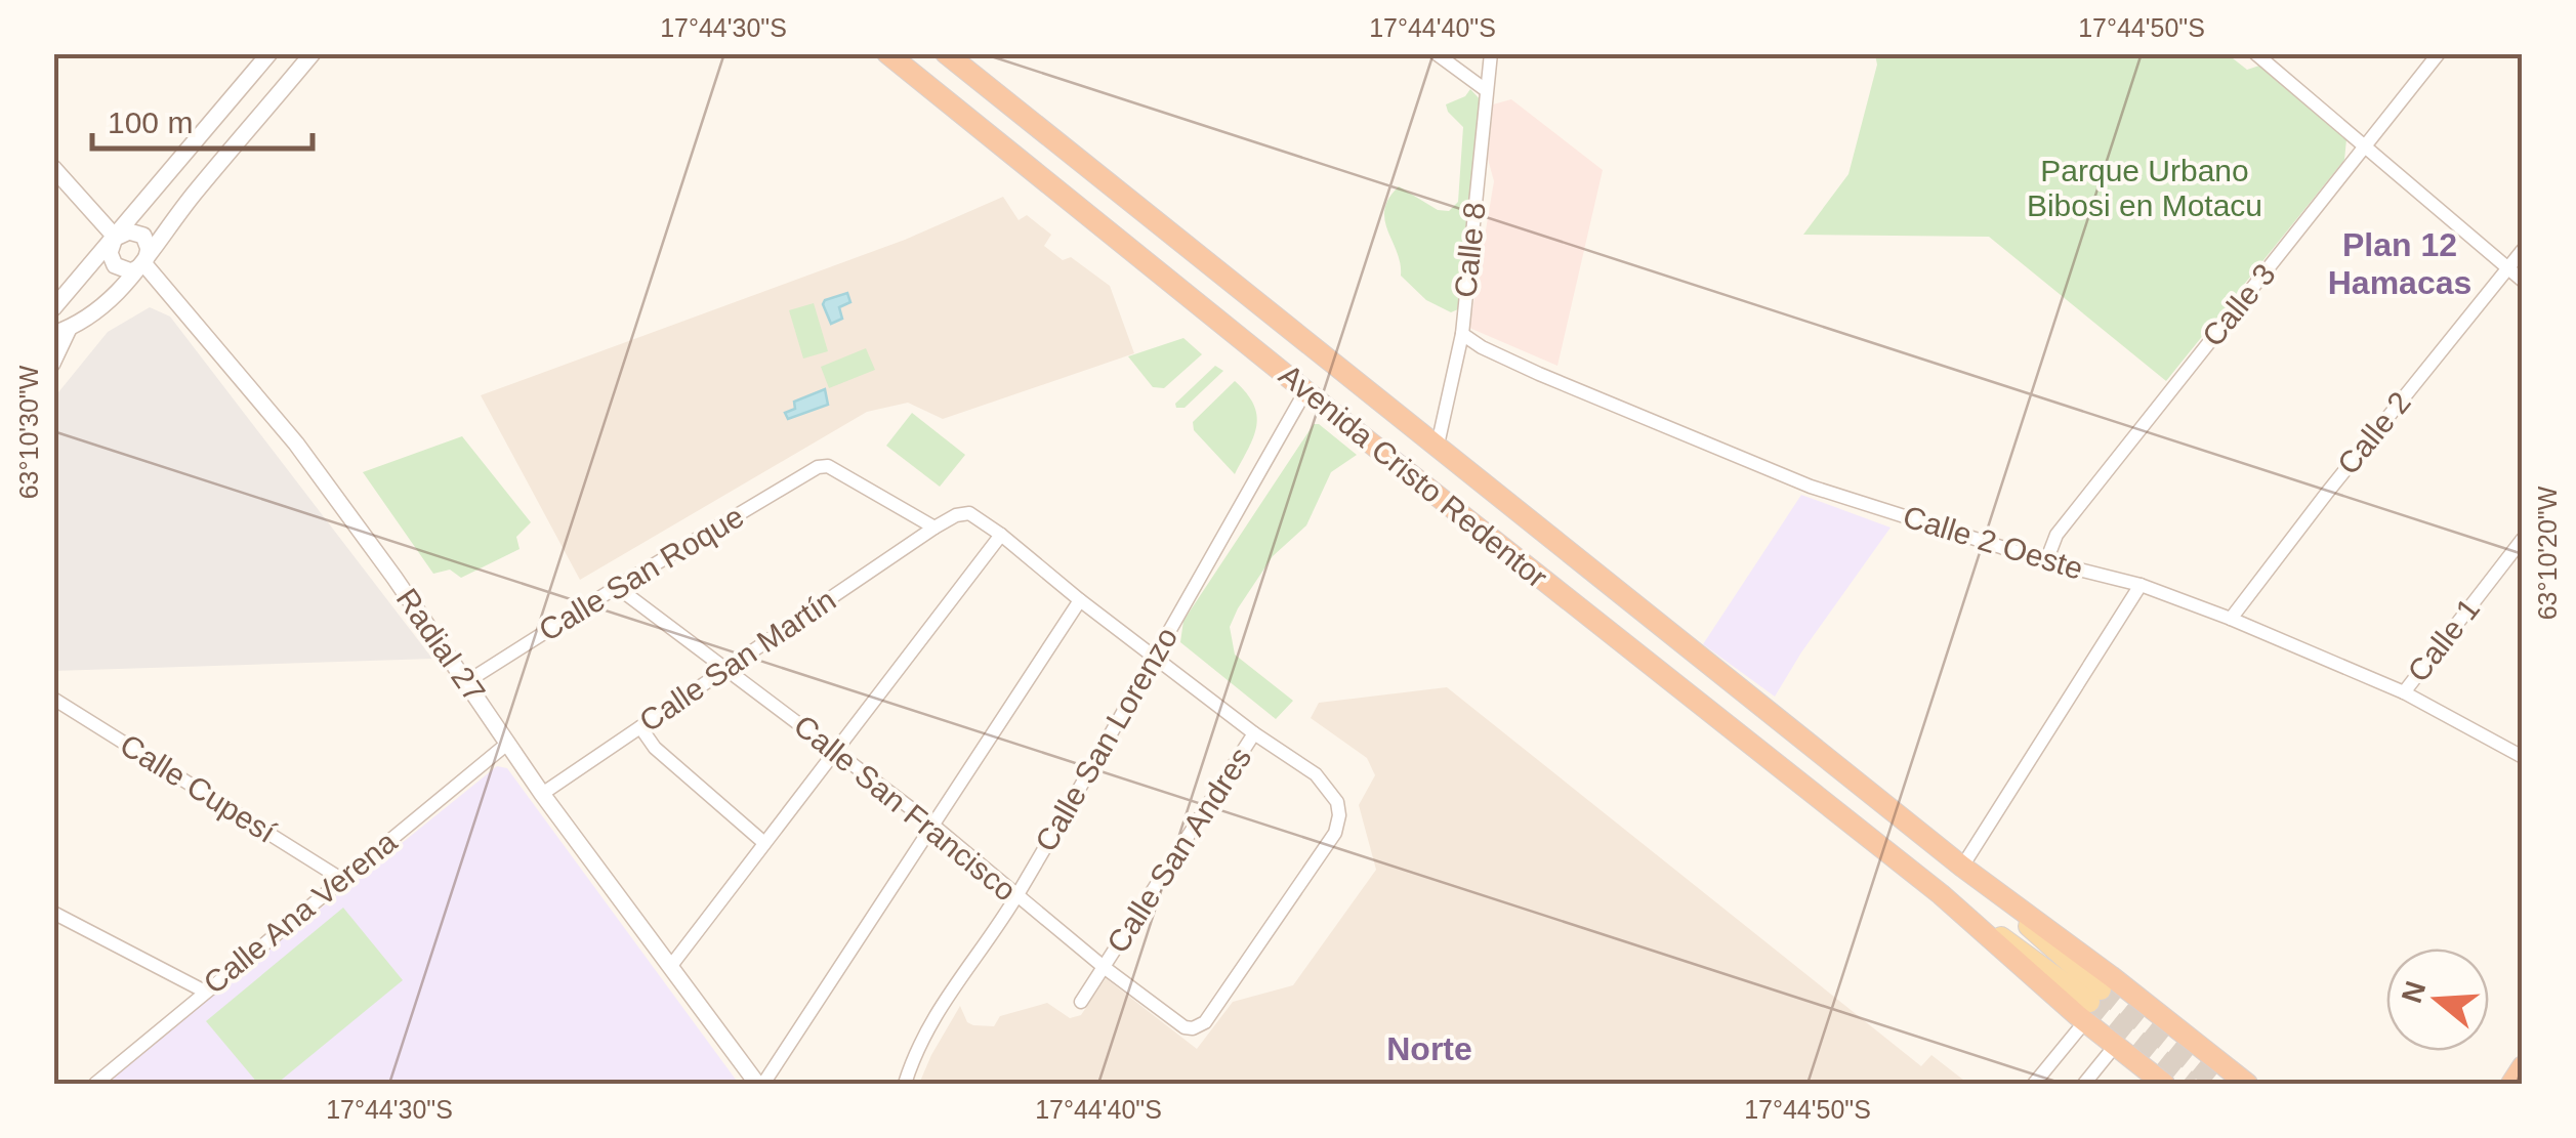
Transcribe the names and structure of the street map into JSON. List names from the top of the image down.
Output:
{
  "streets": {
    "highway": ["Avenida Cristo Redentor"],
    "street": [
      "Calle 8",
      "Calle 3",
      "Calle 2",
      "Calle 2 Oeste",
      "Calle San Roque",
      "Calle 1",
      "Radial 27",
      "Calle San Martín",
      "Calle San Lorenzo",
      "Calle Cupesí",
      "Calle San Francisco",
      "Calle San Andres",
      "Calle Ana Verena"
    ]
  },
  "crossings": [
    ["Calle 8", "Avenida Cristo Redentor"],
    ["Calle 8", "Calle 2 Oeste"],
    ["Calle 3", "Calle 2 Oeste"],
    ["Calle 2", "Calle 2 Oeste"],
    ["Avenida Cristo Redentor", "Calle San Lorenzo"],
    ["Calle 2 Oeste", "Calle 1"],
    ["Calle San Roque", "Radial 27"],
    ["Calle San Roque", "Calle San Martín"],
    ["Calle San Roque", "Calle San Francisco"],
    ["Radial 27", "Calle San Martín"],
    ["Radial 27", "Calle Ana Verena"],
    ["Calle San Martín", "Calle San Francisco"],
    ["Calle San Lorenzo", "Calle San Francisco"],
    ["Calle Cupesí", "Calle Ana Verena"],
    ["Calle San Francisco", "Calle San Andres"]
  ],
  "districts": ["Plan 12 Hamacas", "Norte"],
  "parks": ["Parque Urbano Bibosi en Motacu"],
  "scale_bar": "100 m",
  "north": "left",
  "coordinates": [
    "17°44'30\"S",
    "17°44'40\"S",
    "17°44'50\"S",
    "63°10'30\"W",
    "63°10'20\"W"
  ]
}
